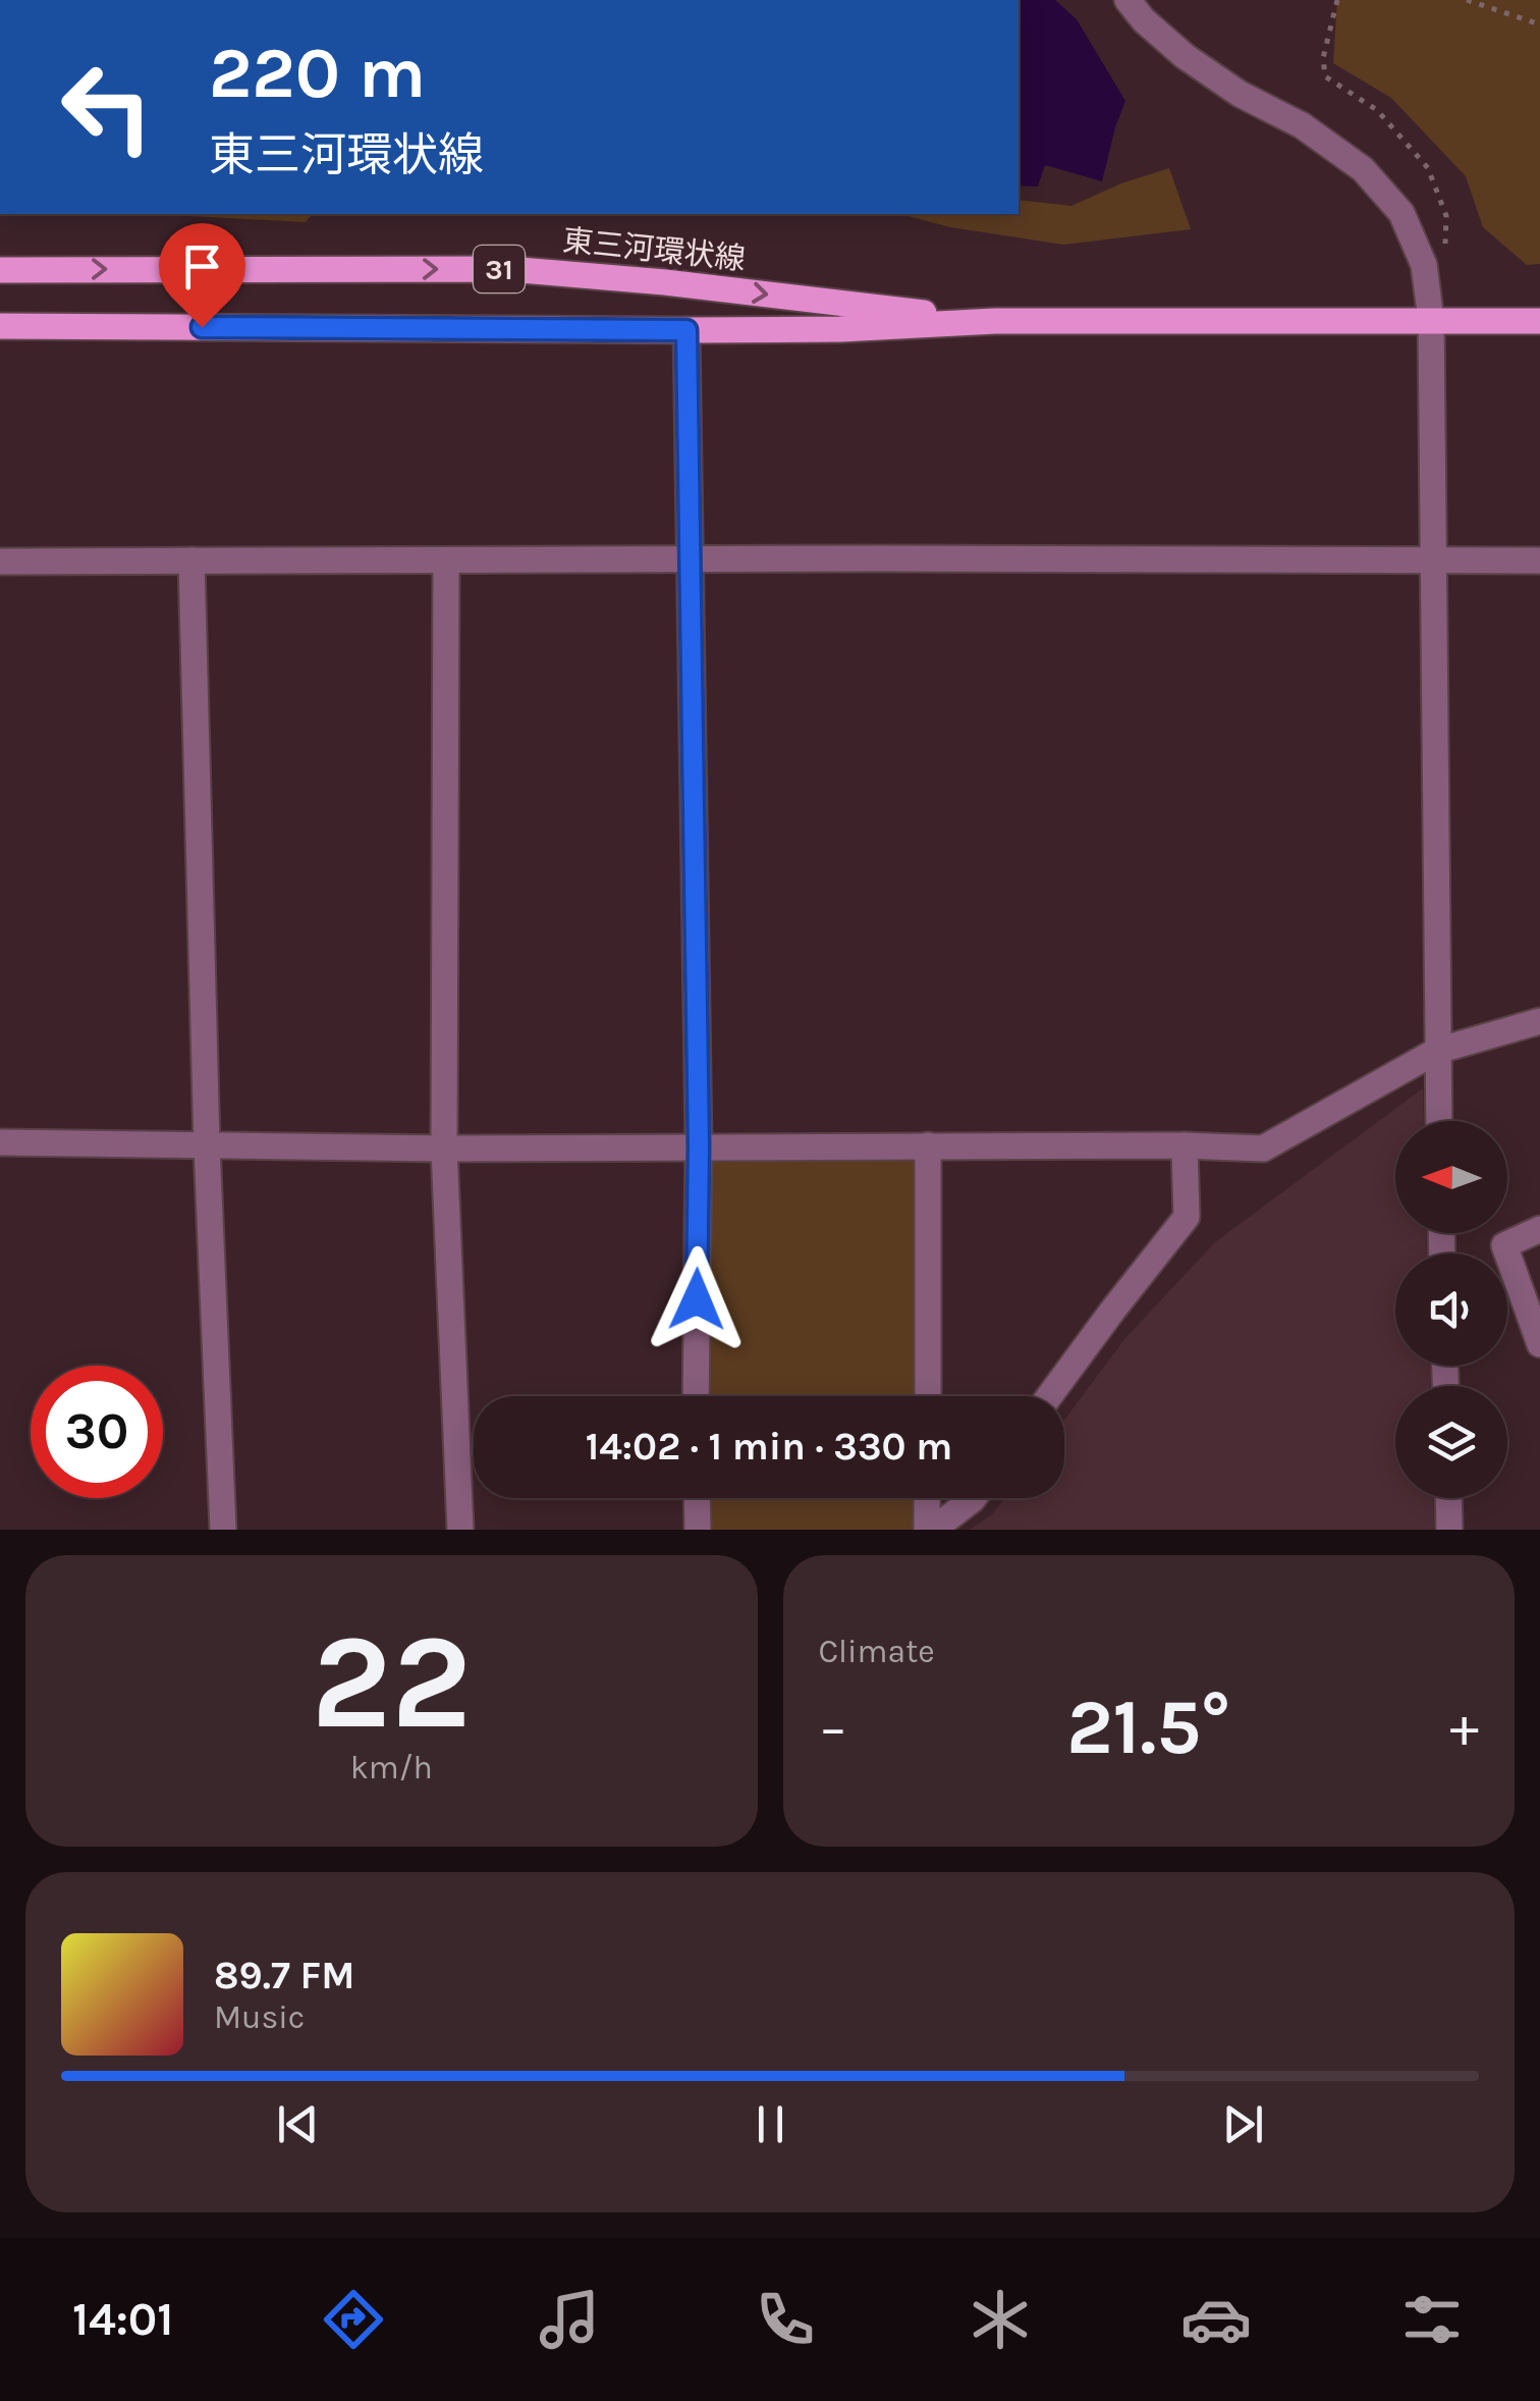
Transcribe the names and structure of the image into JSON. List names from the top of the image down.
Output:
{
  "streets": {
    "main road": ["東三河環状線", "31"]
  },
  "north": "left",
  "page": {
    "turn": ["220 m", "東三河環状線"],
    "limit": "30",
    "trip": "14:02 · 1 min · 330 m",
    "tile": [
      ["22", "km/h"],
      "Climate"
    ],
    "heat": ["−", "21.5°", "+"],
    "song": ["89.7 FM", "Music"],
    "tabs": "14:01"
  }
}
